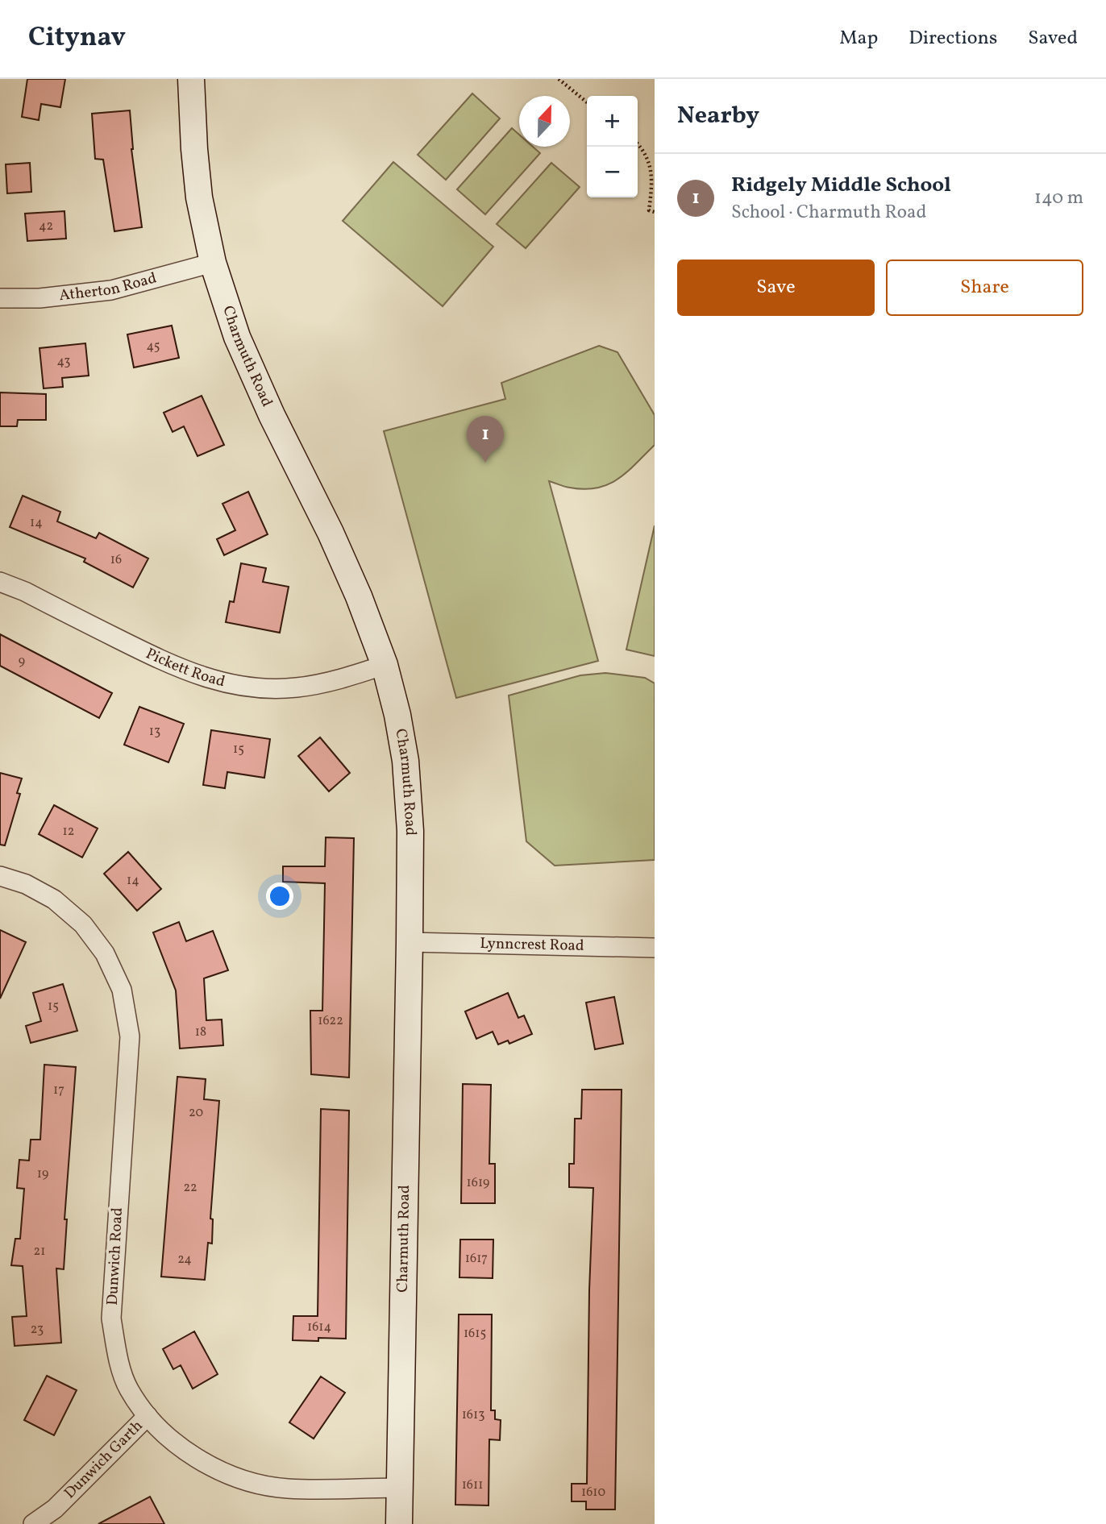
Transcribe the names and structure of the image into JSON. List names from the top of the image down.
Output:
{
  "streets": {
    "street": [
      "Atherton Road",
      "Charmuth Road",
      "Pickett Road",
      "Lynncrest Road",
      "Dunwich Road",
      "Dunwich Garth"
    ]
  },
  "crossings": [
    ["Atherton Road", "Charmuth Road"],
    ["Charmuth Road", "Pickett Road"],
    ["Charmuth Road", "Lynncrest Road"],
    ["Charmuth Road", "Dunwich Road"],
    ["Dunwich Road", "Dunwich Garth"]
  ],
  "house_numbers": [
    "42",
    "45",
    "43",
    "14",
    "16",
    "9",
    "13",
    "15",
    "12",
    "14",
    "15",
    "1622",
    "18",
    "17",
    "20",
    "19",
    "1619",
    "22",
    "21",
    "1617",
    "24",
    "1614",
    "23",
    "1615",
    "1613",
    "1611",
    "1610"
  ],
  "north": "top",
  "page": {
    "header": "Citynav",
    "nav": ["Map", "Directions", "Saved"],
    "heading": "Nearby",
    "map_buttons": ["+", "−"],
    "list": [
      {
        "mark": "1",
        "name": "Ridgely Middle School",
        "note": "School · Charmuth Road",
        "value": "140 m"
      }
    ],
    "buttons": ["Save", "Share"],
    "pins": "1"
  }
}
